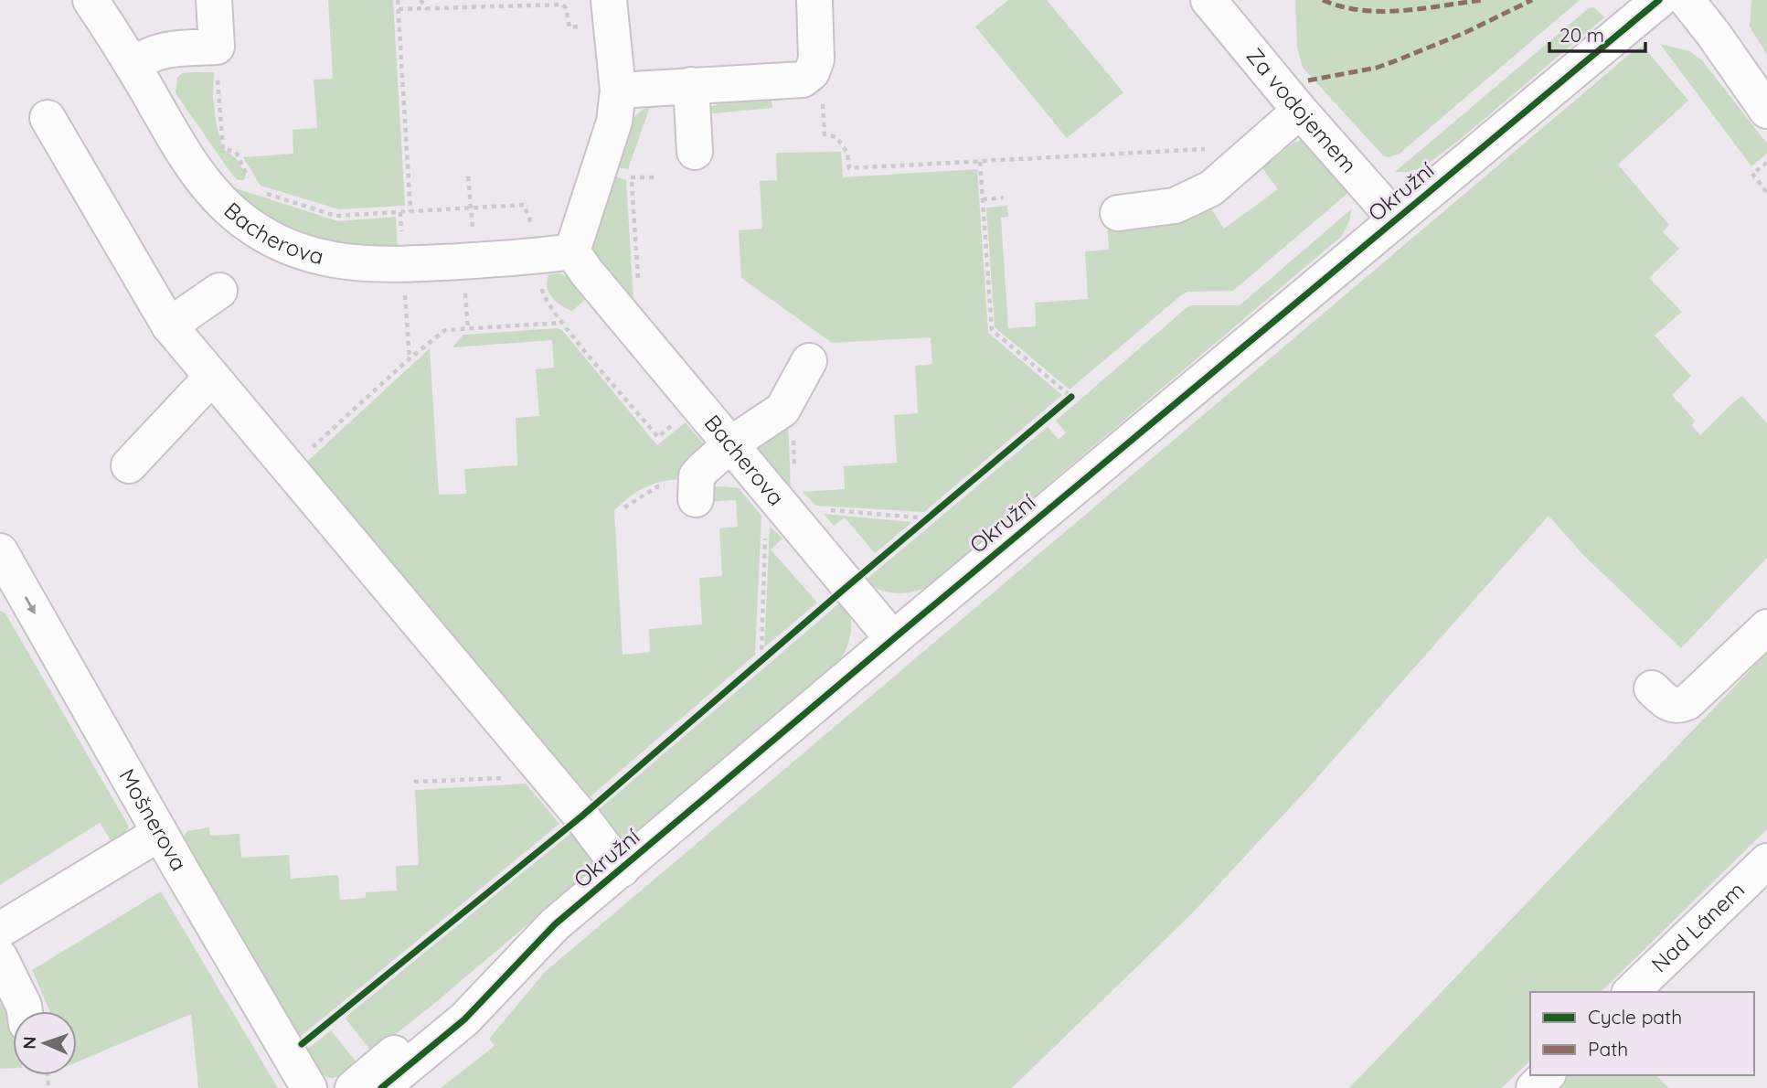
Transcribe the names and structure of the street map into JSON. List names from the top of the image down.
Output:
{
  "streets": {
    "street": [
      "Za vodojemem",
      "Okružní",
      "Bacherova",
      "Mošnerova",
      "Nad Lánem"
    ]
  },
  "crossings": [
    ["Za vodojemem", "Okružní"],
    ["Okružní", "Bacherova"]
  ],
  "legend": ["Cycle path", "Path"],
  "scale_bar": "20 m",
  "north": "left"
}
